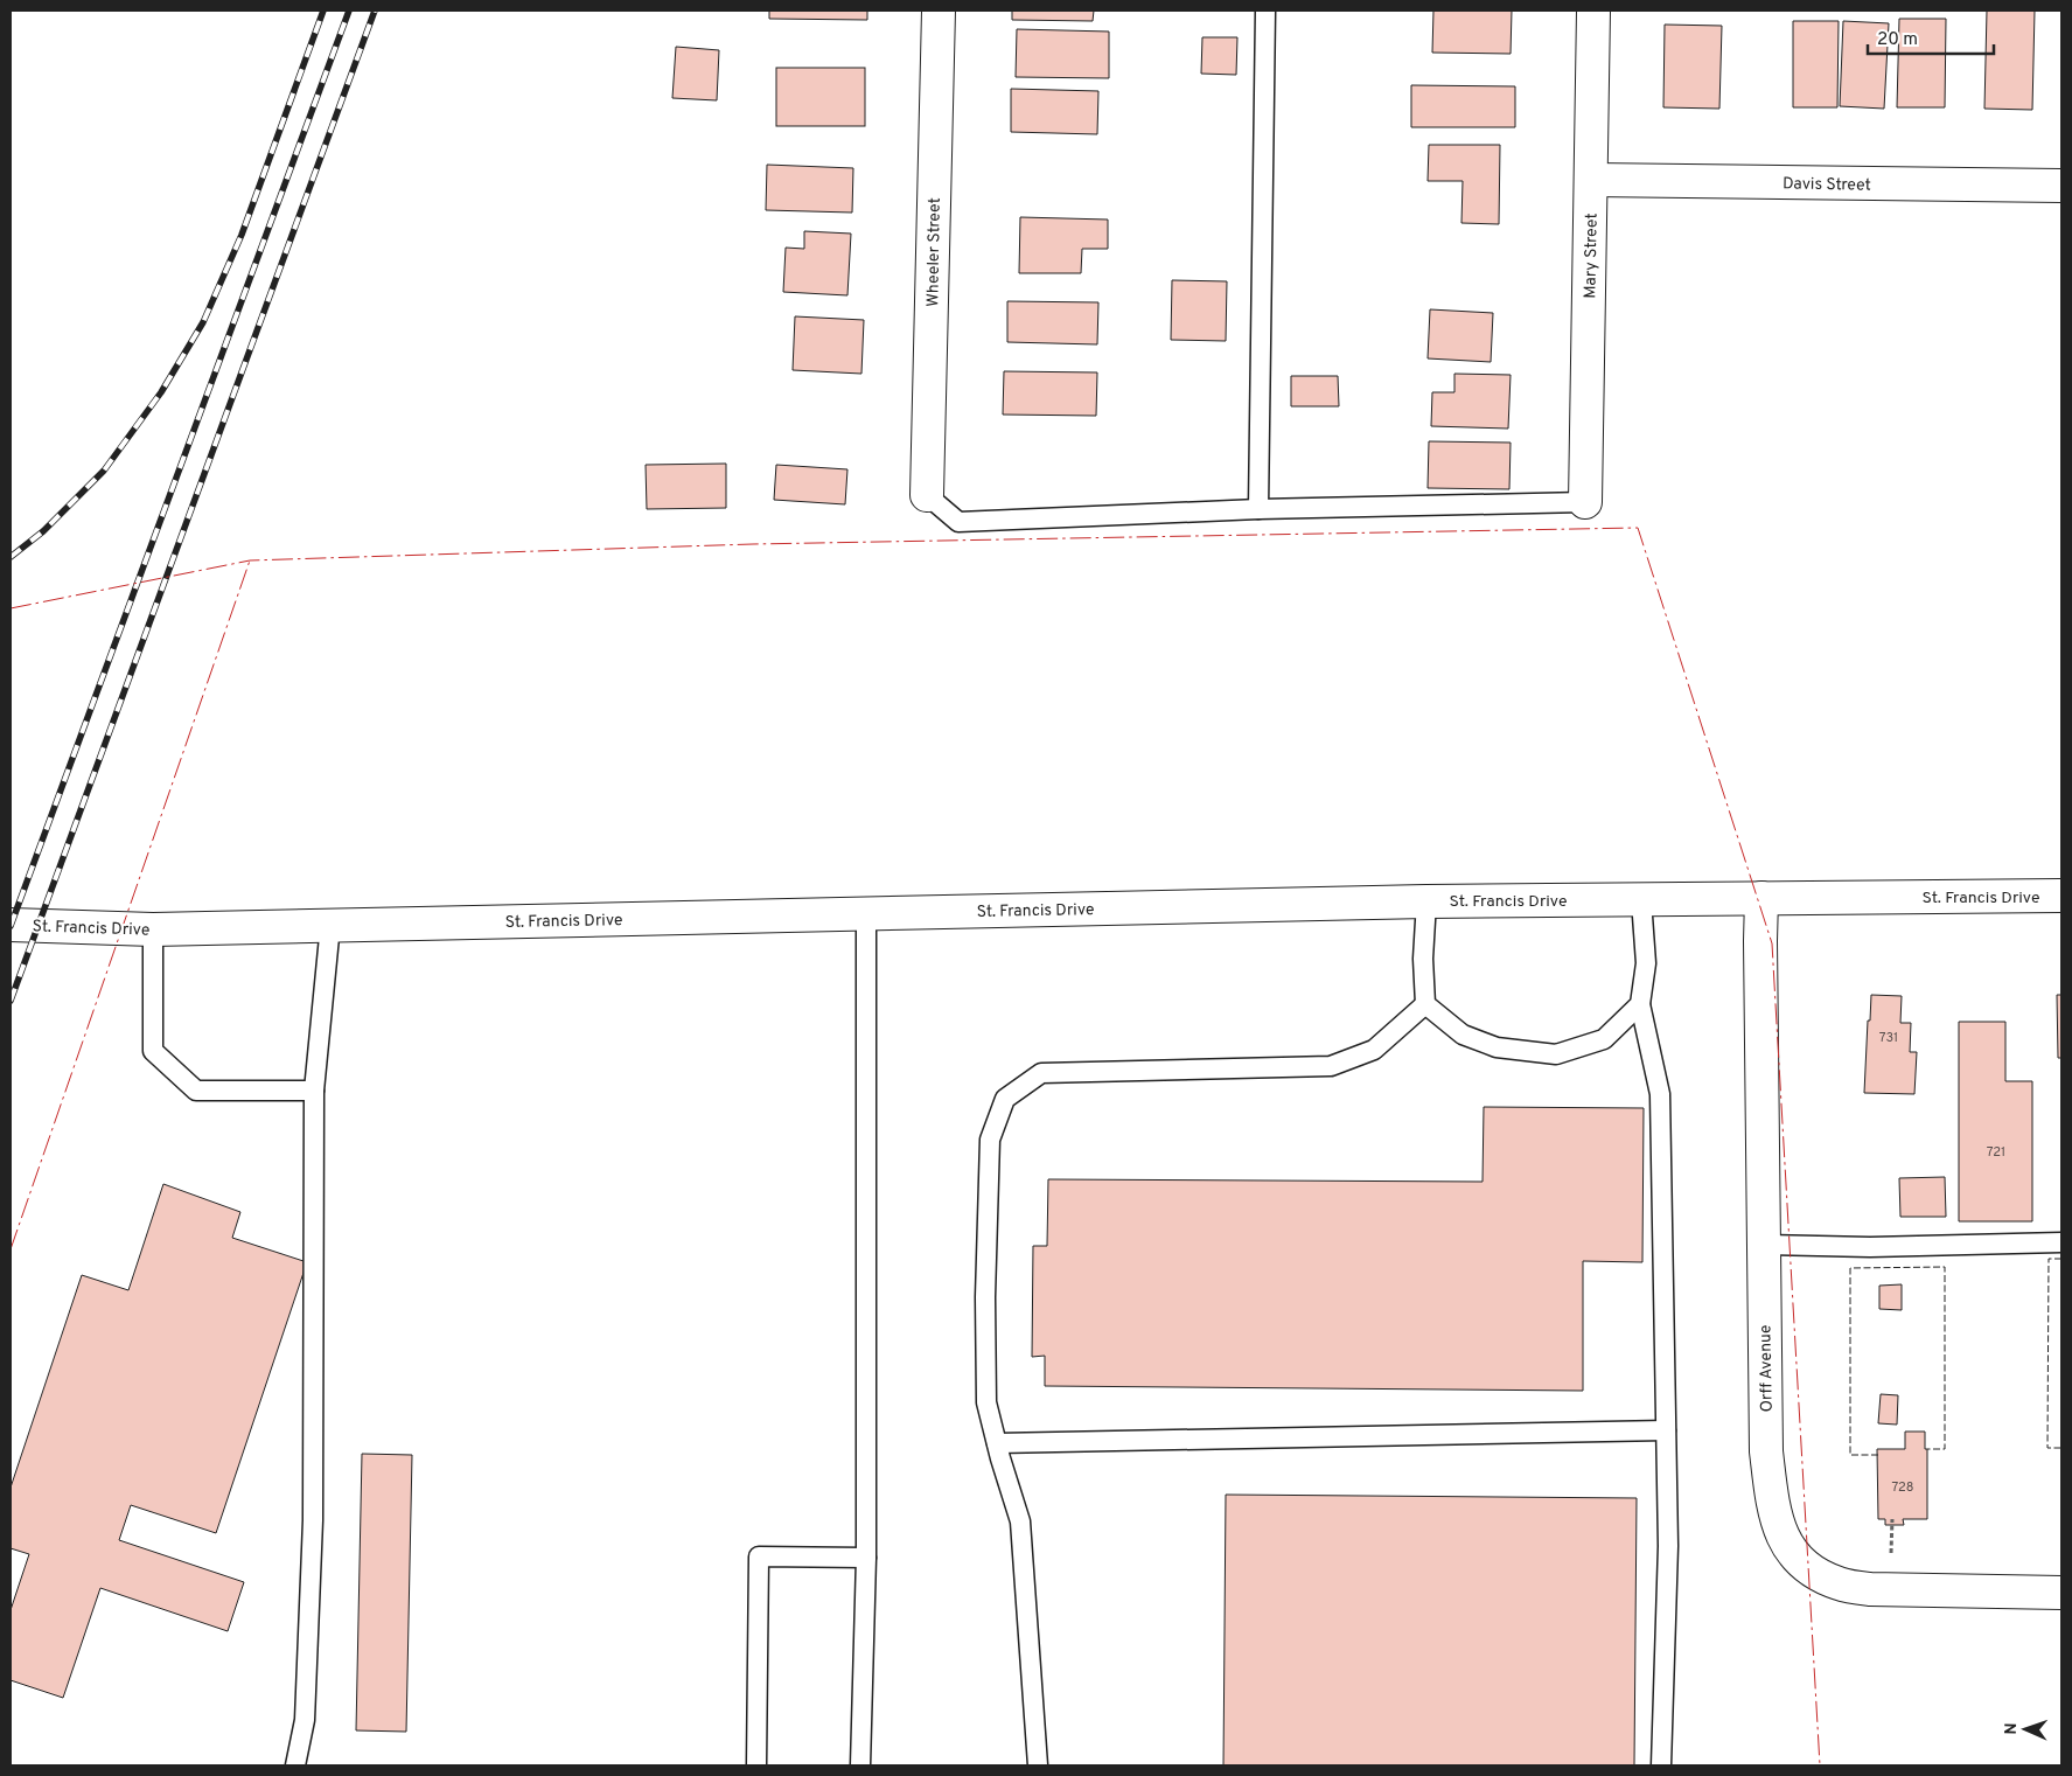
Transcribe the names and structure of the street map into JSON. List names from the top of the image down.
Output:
{
  "streets": {
    "street": [
      "Davis Street",
      "Wheeler Street",
      "Mary Street",
      "St. Francis Drive",
      "Orff Avenue"
    ]
  },
  "crossings": [
    ["Davis Street", "Mary Street"],
    ["St. Francis Drive", "Orff Avenue"]
  ],
  "house_numbers": ["731", "721", "728"],
  "scale_bar": "20 m",
  "north": "left"
}
